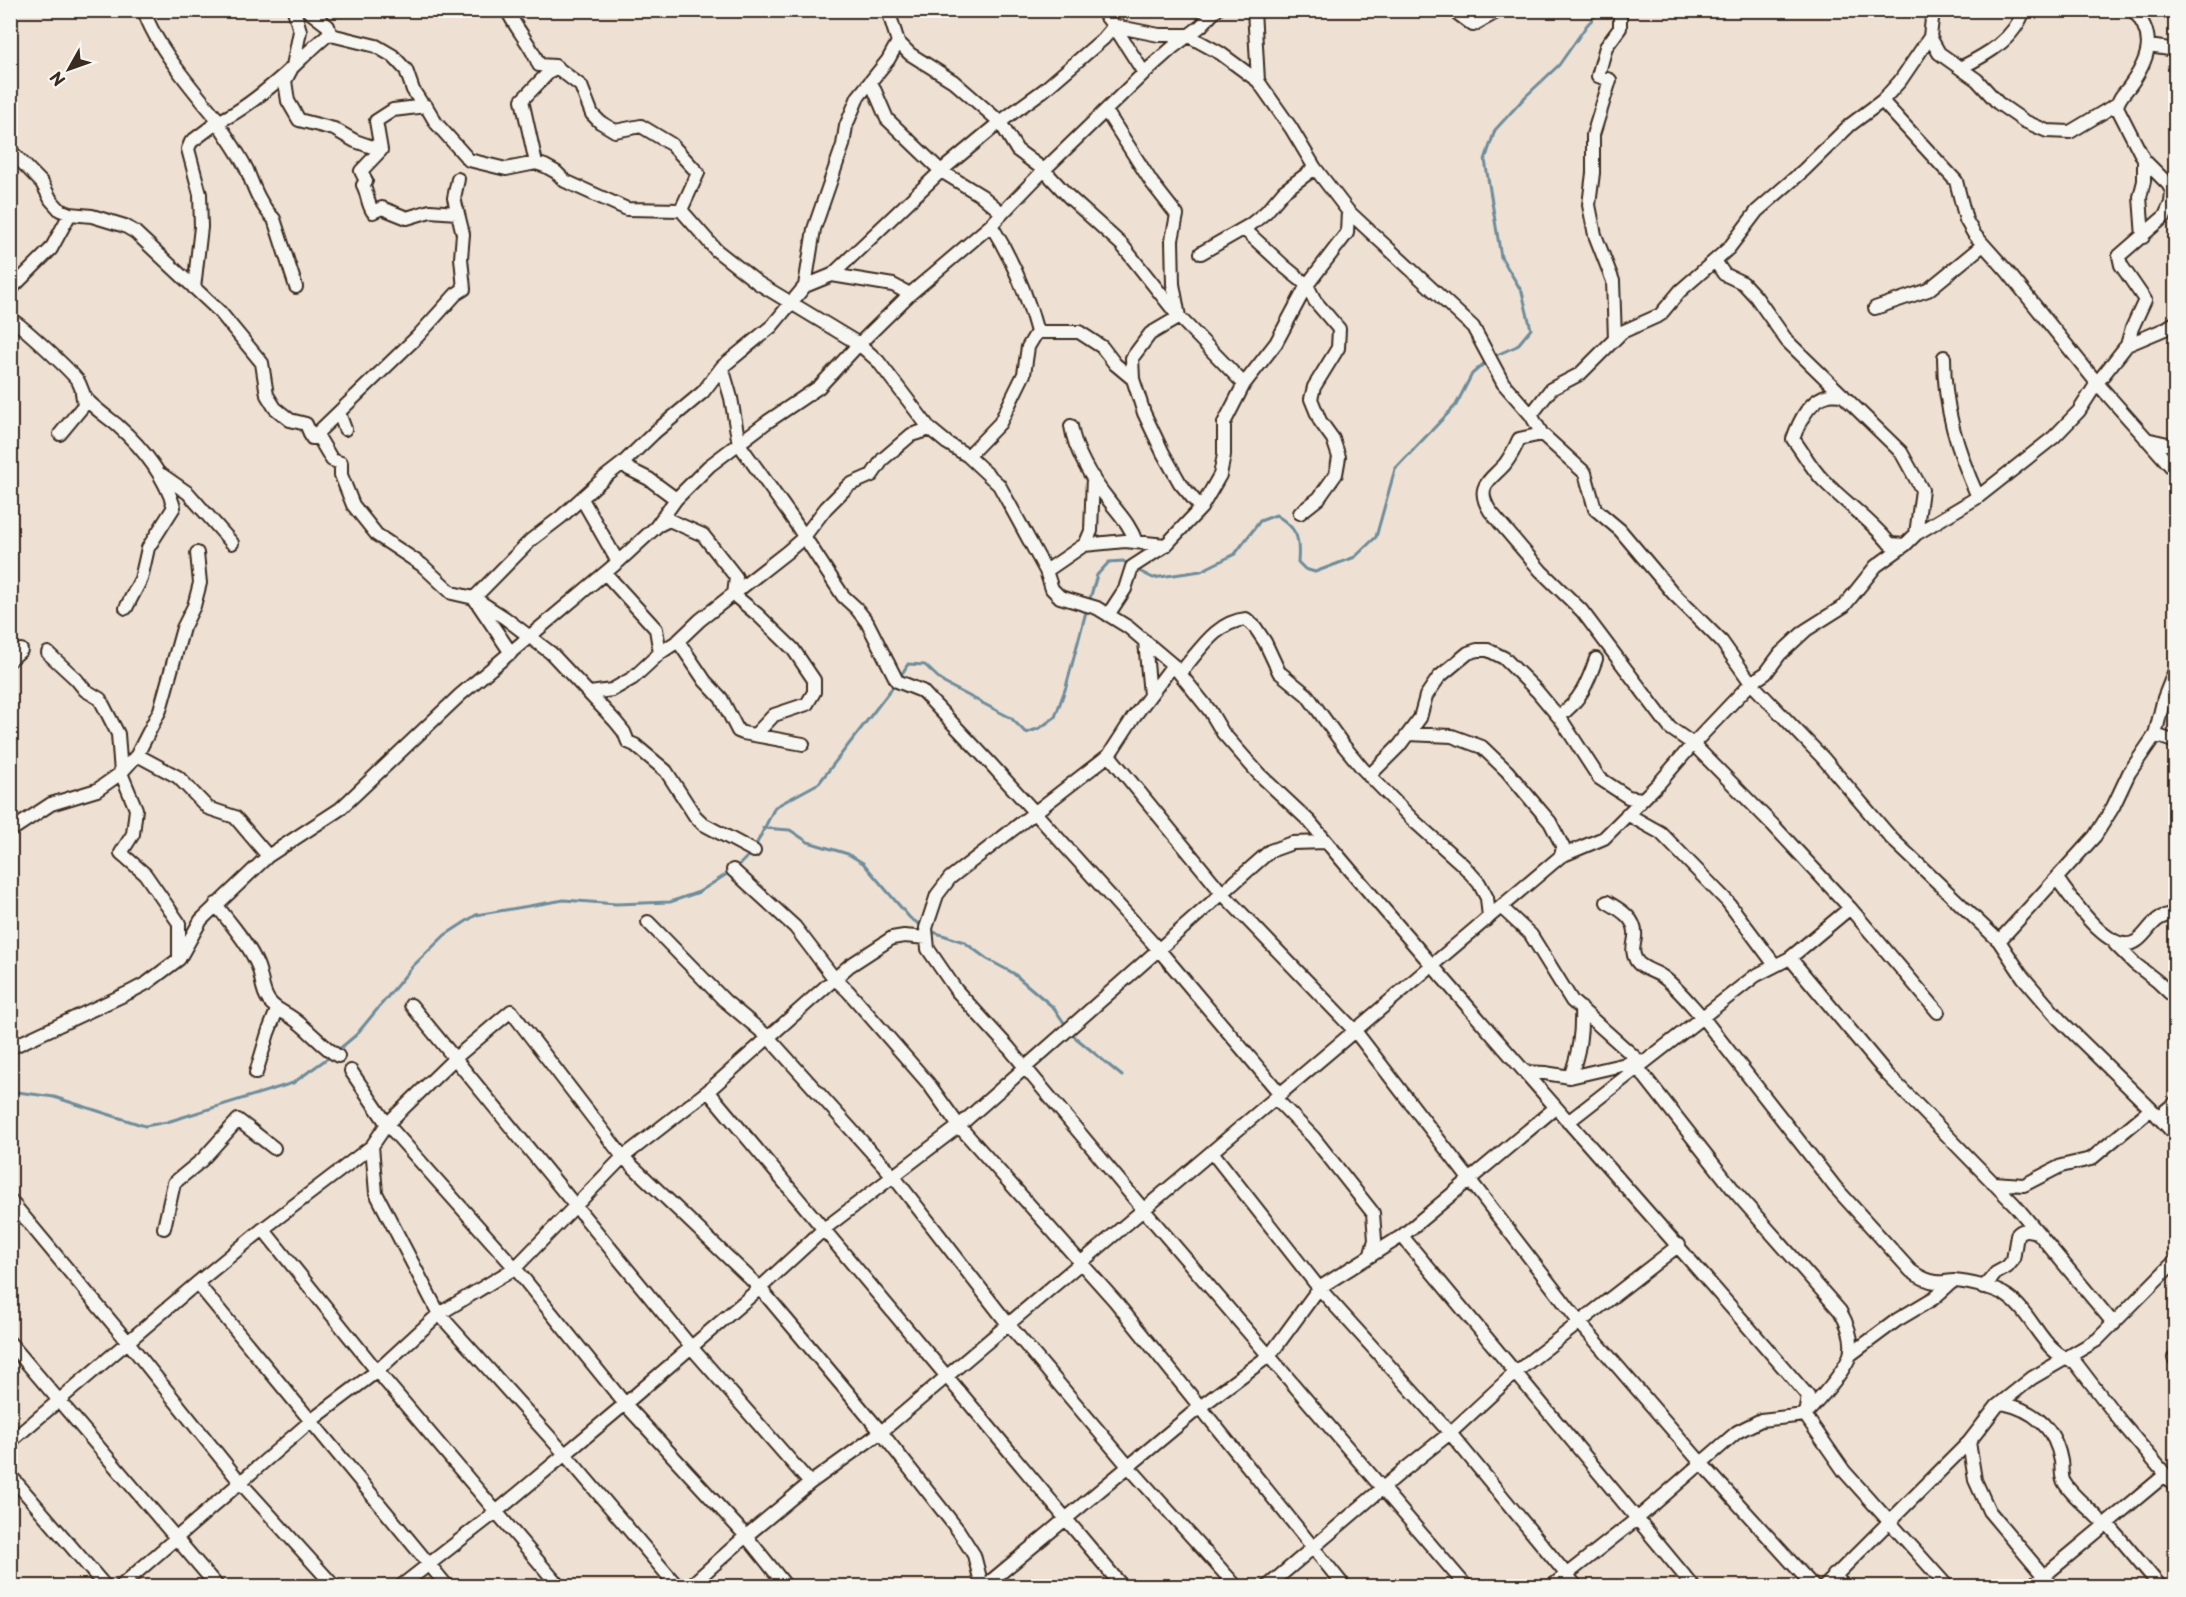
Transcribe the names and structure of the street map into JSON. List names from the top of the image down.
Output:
{
  "north": "bottom left"
}
